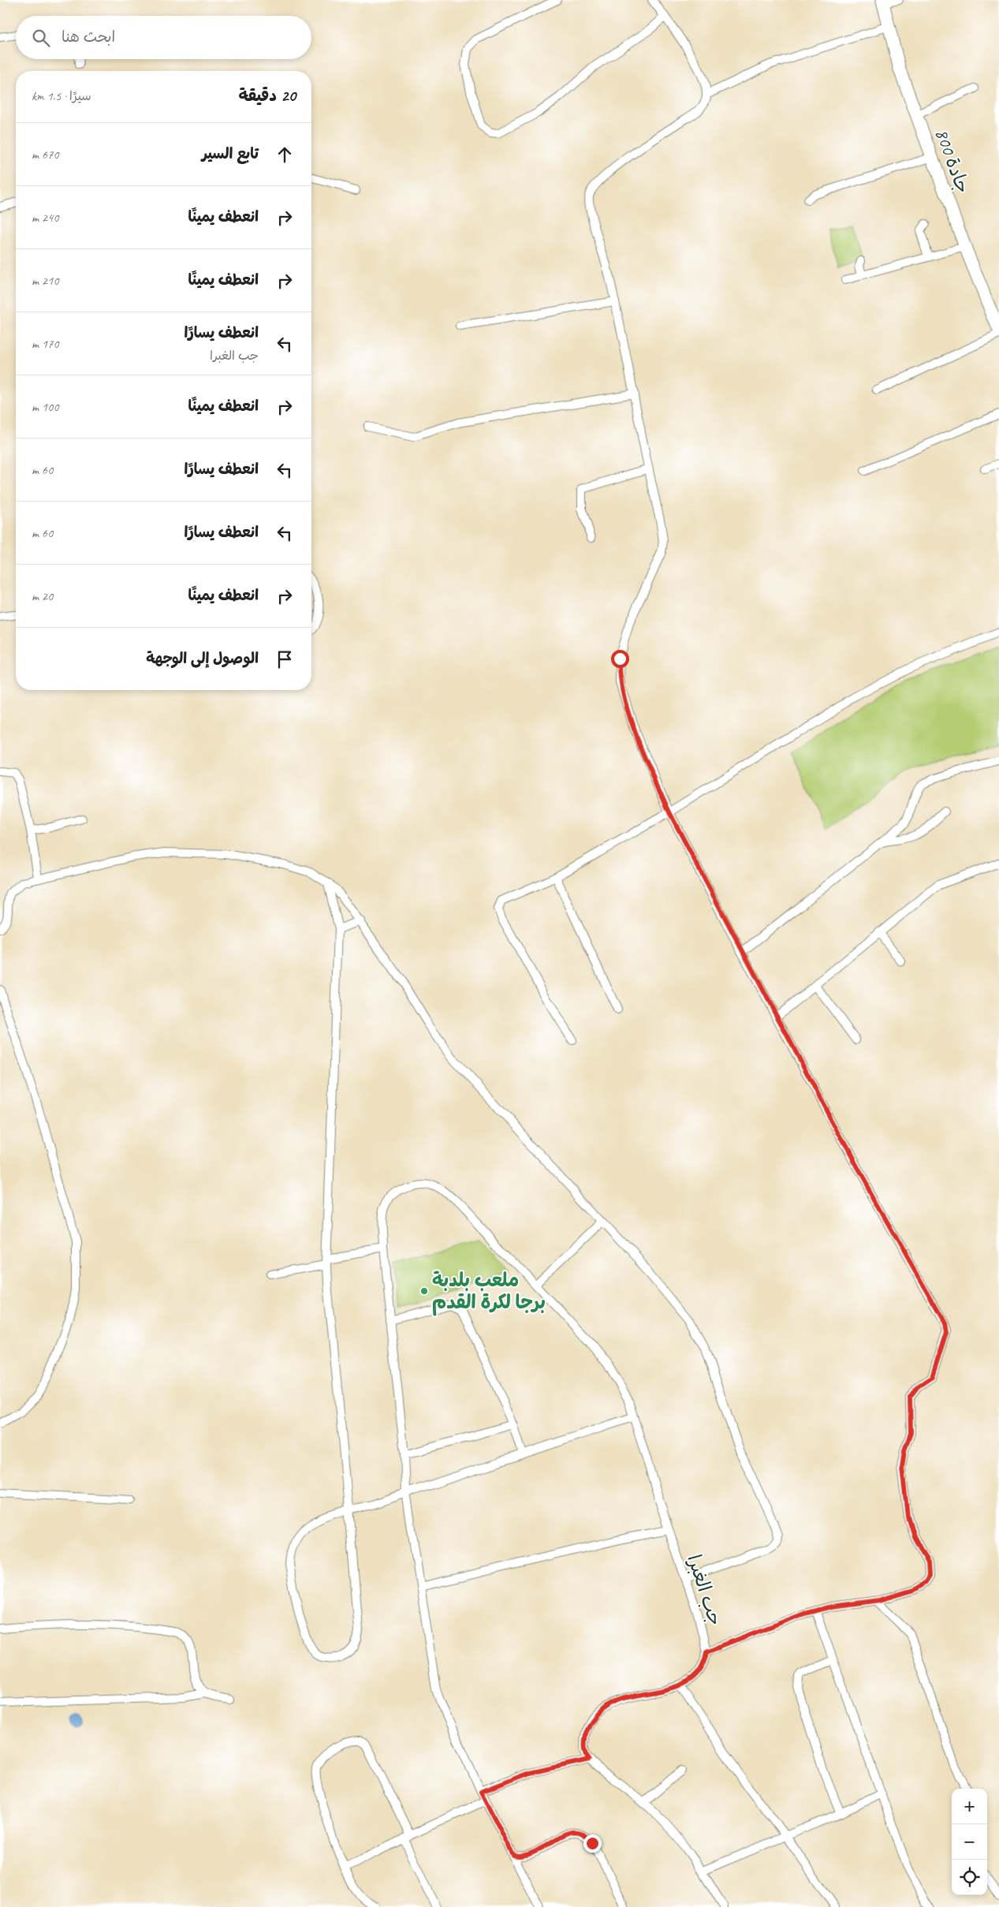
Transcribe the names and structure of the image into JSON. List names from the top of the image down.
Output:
{
  "streets": {
    "main road": ["جادة 800"],
    "street": ["جب الغبرا"]
  },
  "places": ["ملعب بلدبة برجا لكرة القدم"],
  "page": {
    "search": "ابحث هنا",
    "heading": ["20 دقيقة", "سيرًا · 1.5 km"],
    "list": [
      ["تابع السير", "670 m"],
      ["انعطف يمينًا", "240 m"],
      ["انعطف يمينًا", "210 m"],
      ["انعطف يسارًا", "جب الغبرا", "170 m"],
      ["انعطف يمينًا", "100 m"],
      ["انعطف يسارًا", "60 m"],
      ["انعطف يسارًا", "60 m"],
      ["انعطف يمينًا", "20 m"],
      "الوصول إلى الوجهة"
    ],
    "map_buttons": ["+", "−"]
  }
}
